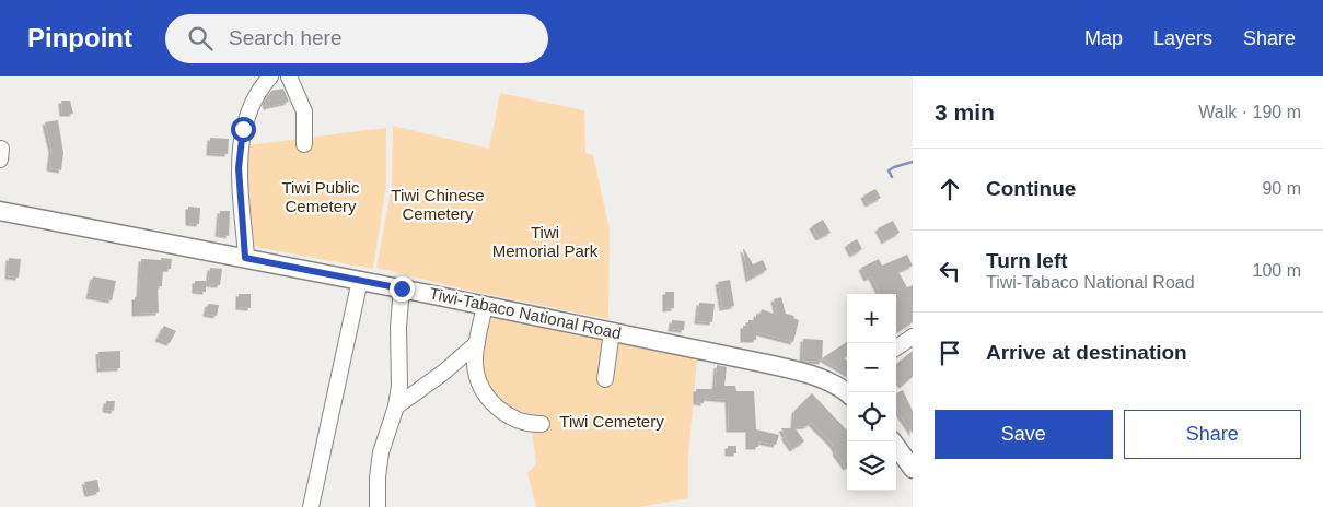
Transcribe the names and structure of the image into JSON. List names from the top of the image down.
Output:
{
  "streets": {
    "main road": ["Tiwi-Tabaco National Road"]
  },
  "parks": [
    "Tiwi Public Cemetery",
    "Tiwi Chinese Cemetery",
    "Tiwi Memorial Park",
    "Tiwi Cemetery"
  ],
  "page": {
    "header": "Pinpoint",
    "search": "Search here",
    "nav": ["Map", "Layers", "Share"],
    "heading": ["3 min", "Walk · 190 m"],
    "list": [
      ["Continue", "90 m"],
      ["Turn left", "Tiwi-Tabaco National Road", "100 m"],
      "Arrive at destination"
    ],
    "map_buttons": ["+", "−"],
    "buttons": ["Save", "Share"]
  }
}
